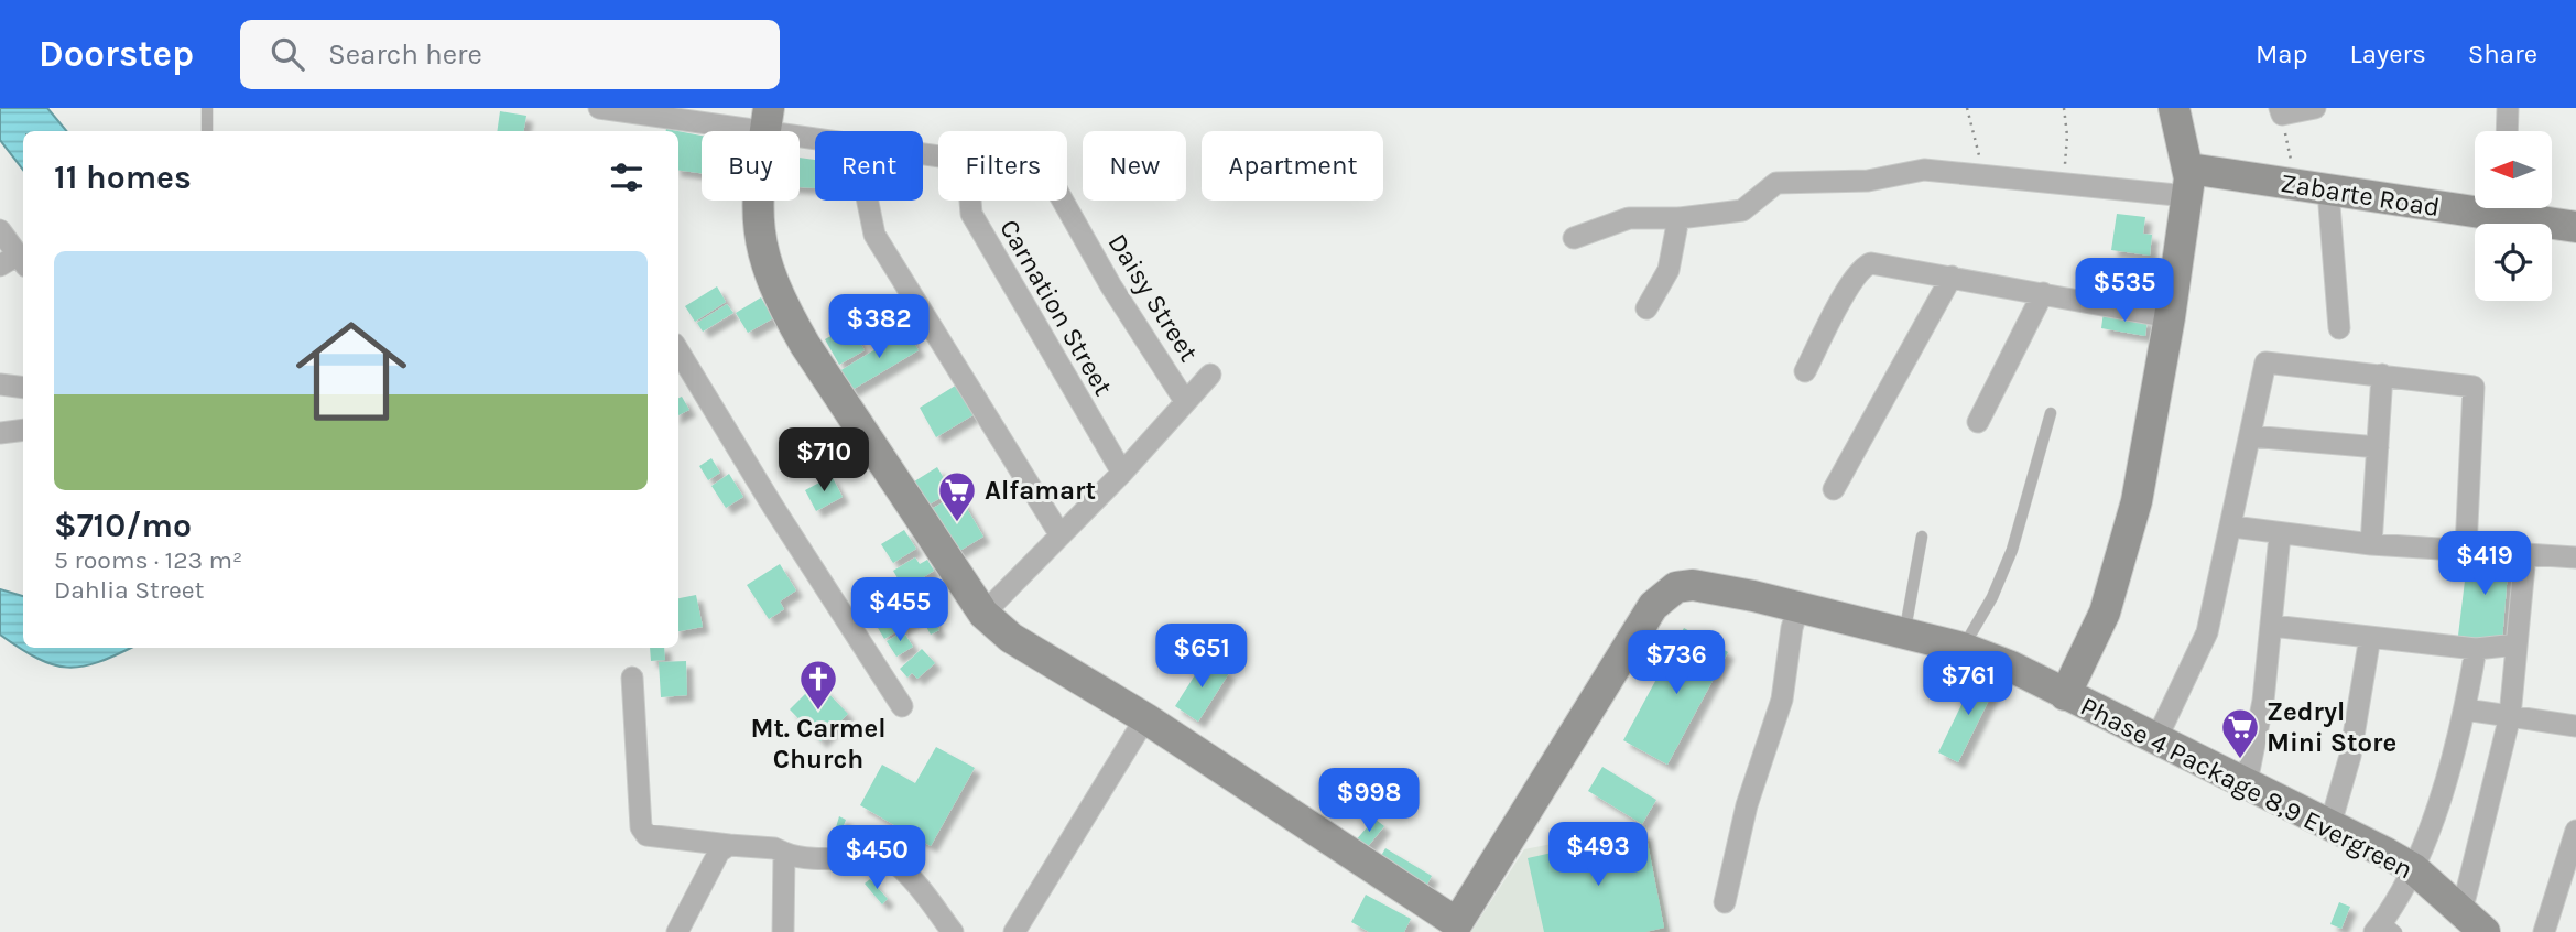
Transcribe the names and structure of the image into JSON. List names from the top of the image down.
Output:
{
  "streets": {
    "street": [
      "Zabarte Road",
      "Daisy Street",
      "Carnation Street",
      "Phase 4 Package 8,9 Evergreen"
    ]
  },
  "places": {
    "supermarket": ["Alfamart", "Zedryl Mini Store"],
    "church": ["Mt. Carmel Church"]
  },
  "north": "left",
  "page": {
    "header": "Doorstep",
    "search": "Search here",
    "nav": ["Map", "Layers", "Share"],
    "chip": [
      "Buy",
      "Rent",
      "Filters",
      "New",
      "Apartment"
    ],
    "heading": "11 homes",
    "list": [
      {
        "name": "$710/mo",
        "note": "5 rooms · 123 m² · Dahlia Street"
      }
    ],
    "price": [
      "$535",
      "$382",
      "$710",
      "$419",
      "$455",
      "$651",
      "$736",
      "$761",
      "$998",
      "$493",
      "$450"
    ]
  }
}
